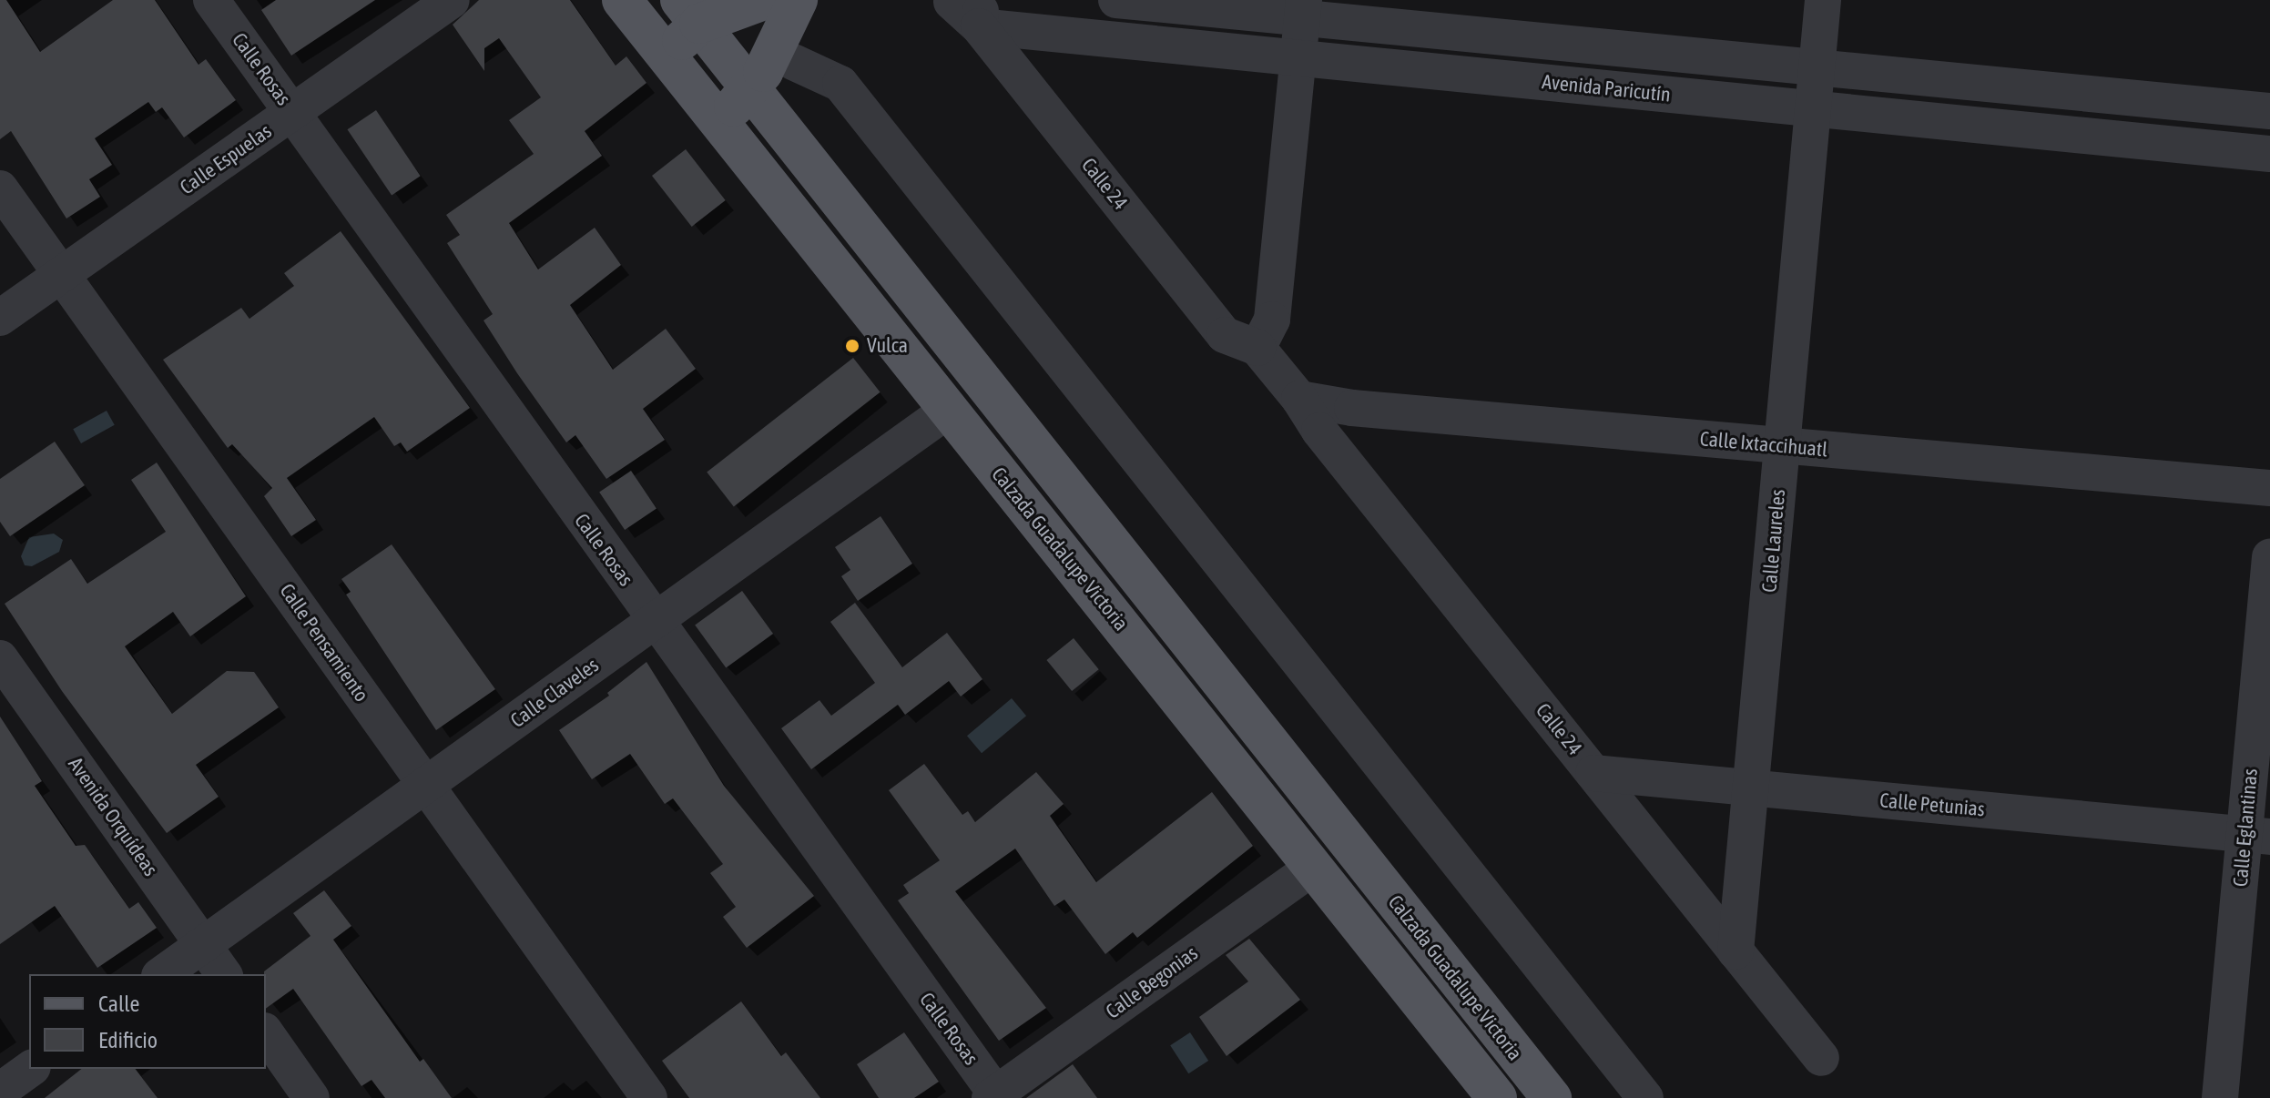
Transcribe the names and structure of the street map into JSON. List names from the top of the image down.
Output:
{
  "streets": {
    "main road": ["Calzada Guadalupe Victoria"],
    "street": [
      "Calle Rosas",
      "Avenida Paricutín",
      "Calle Espuelas",
      "Calle 24",
      "Calle Ixtaccihuatl",
      "Calle Laureles",
      "Calle Pensamiento",
      "Calle Claveles",
      "Calle Petunias",
      "Avenida Orquídeas",
      "Calle Eglantinas",
      "Calle Begonias"
    ]
  },
  "crossings": [
    ["Calle Rosas", "Calle Espuelas"],
    ["Calle Rosas", "Calle Claveles"],
    ["Calle Rosas", "Calle Begonias"],
    ["Avenida Paricutín", "Calle 24"],
    ["Avenida Paricutín", "Calle Laureles"],
    ["Calle Espuelas", "Calle Pensamiento"],
    ["Calle 24", "Calle Ixtaccihuatl"],
    ["Calle 24", "Calle Laureles"],
    ["Calle 24", "Calle Petunias"],
    ["Calle Ixtaccihuatl", "Calle Laureles"],
    ["Calle Laureles", "Calle Petunias"],
    ["Calzada Guadalupe Victoria", "Calle Claveles"],
    ["Calzada Guadalupe Victoria", "Calle Begonias"],
    ["Calle Pensamiento", "Calle Claveles"],
    ["Calle Claveles", "Avenida Orquídeas"],
    ["Calle Petunias", "Calle Eglantinas"]
  ],
  "places": ["Vulca"],
  "legend": ["Calle", "Edificio"]
}
